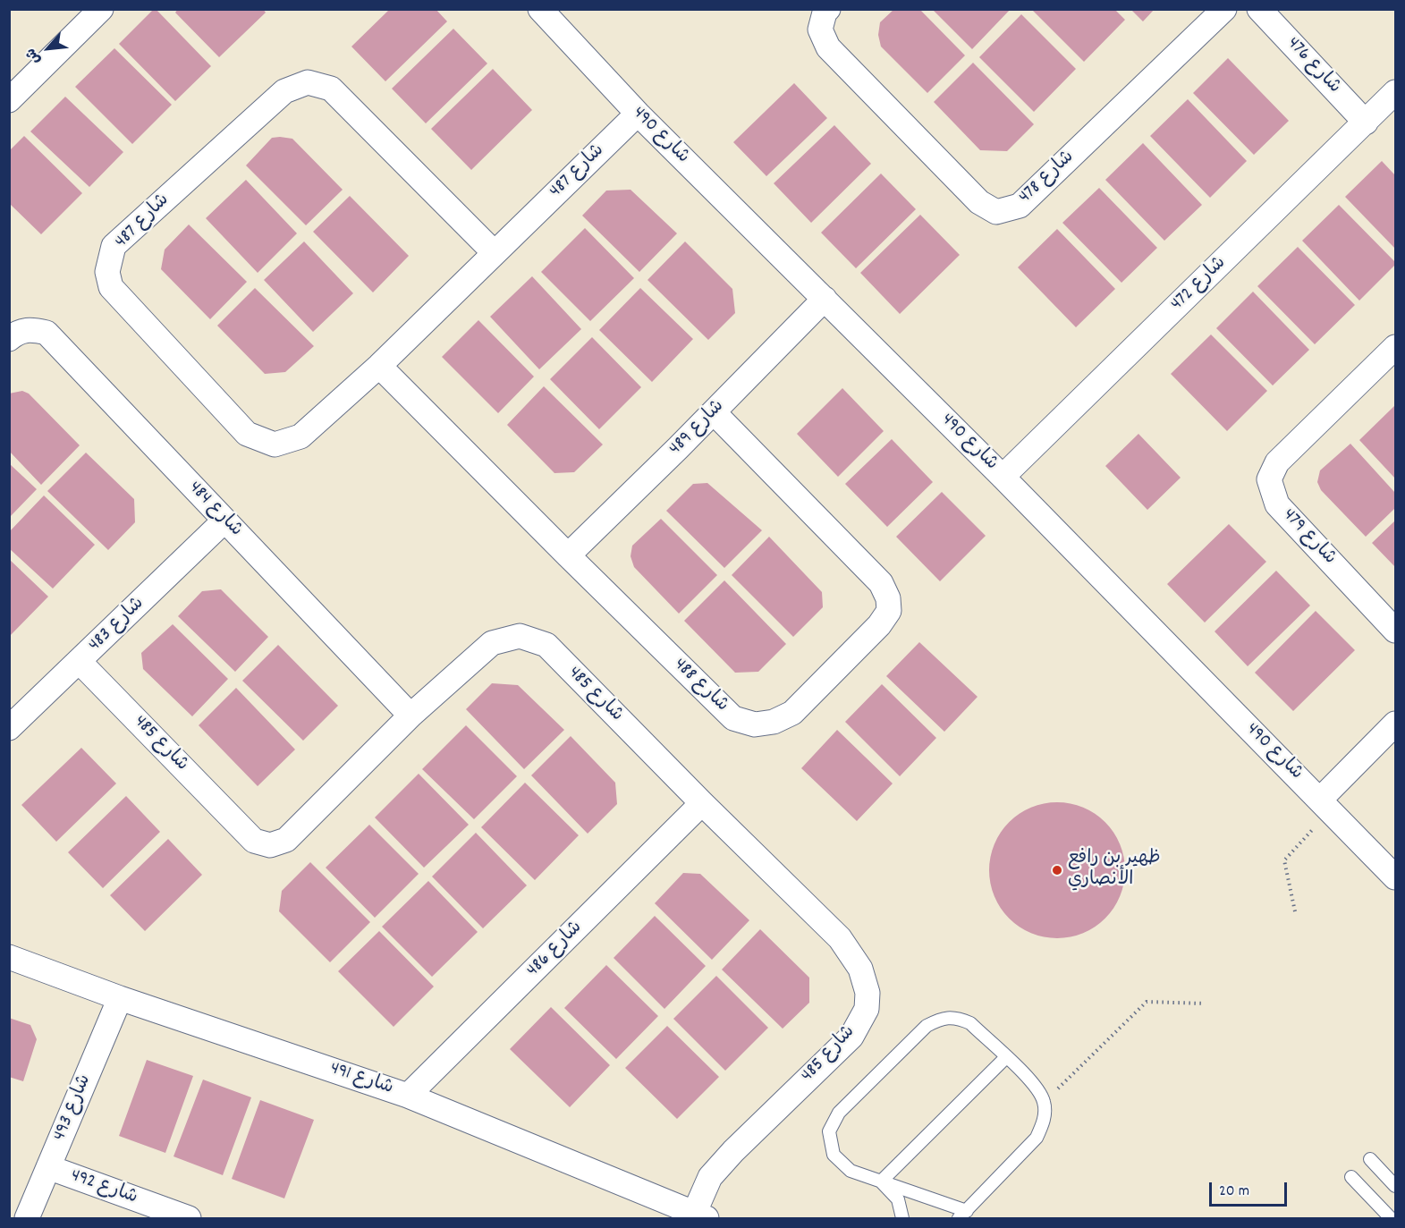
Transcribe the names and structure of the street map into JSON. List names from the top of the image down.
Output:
{
  "streets": {
    "street": [
      "شارع 476",
      "شارع 490",
      "شارع 487",
      "شارع 478",
      "شارع 472",
      "شارع 489",
      "شارع 484",
      "شارع 479",
      "شارع 483",
      "شارع 488",
      "شارع 485",
      "شارع 486",
      "شارع 491",
      "شارع 493",
      "شارع 492"
    ]
  },
  "crossings": [
    ["شارع 476", "شارع 472"],
    ["شارع 490", "شارع 487"],
    ["شارع 490", "شارع 472"],
    ["شارع 490", "شارع 489"],
    ["شارع 487", "شارع 488"],
    ["شارع 489", "شارع 488"],
    ["شارع 484", "شارع 483"],
    ["شارع 484", "شارع 485"],
    ["شارع 483", "شارع 485"],
    ["شارع 485", "شارع 486"],
    ["شارع 485", "شارع 491"],
    ["شارع 486", "شارع 491"],
    ["شارع 491", "شارع 493"],
    ["شارع 493", "شارع 492"]
  ],
  "places": ["ظهير بن رافع الأنصاري"],
  "scale_bar": "20 m",
  "north": "bottom left"
}
